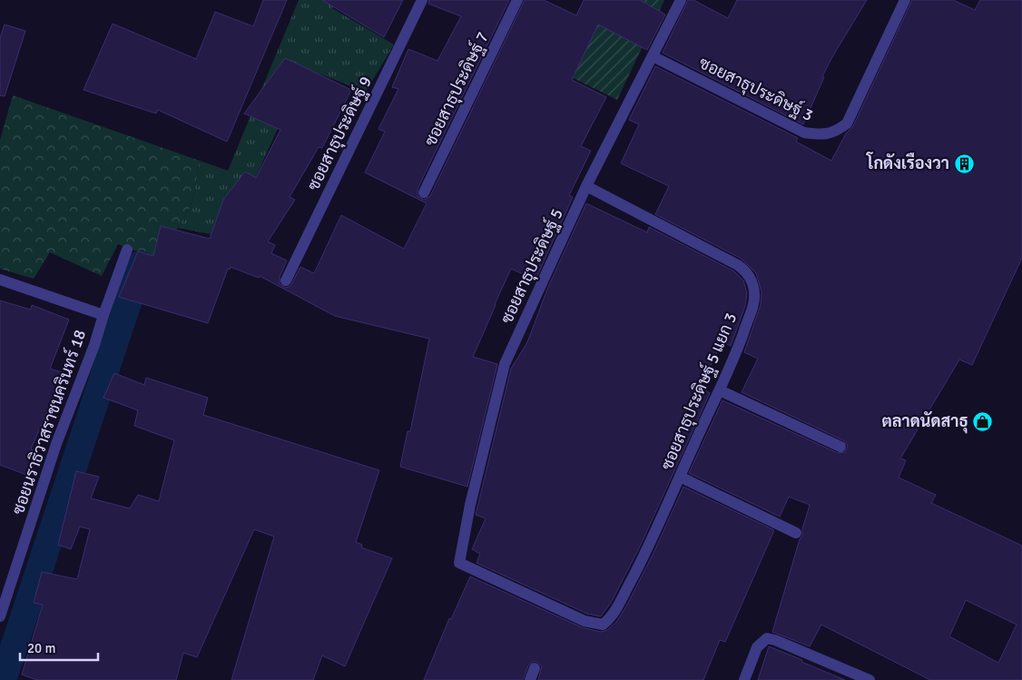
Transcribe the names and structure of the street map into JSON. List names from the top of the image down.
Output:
{
  "streets": {
    "street": [
      "ซอยสาธุประดิษฐ์ 7",
      "ซอยสาธุประดิษฐ์ 3",
      "ซอยสาธุประดิษฐ์ 9",
      "ซอยสาธุประดิษฐ์ 5",
      "ซอยสาธุประดิษฐ์ 5 แยก 3",
      "ซอยนราธิวาสราชนครินทร์ 18"
    ]
  },
  "crossings": [
    ["ซอยสาธุประดิษฐ์ 3", "ซอยสาธุประดิษฐ์ 5"],
    ["ซอยสาธุประดิษฐ์ 5", "ซอยสาธุประดิษฐ์ 5 แยก 3"]
  ],
  "places": {
    "building": ["โกดังเรืองวา"],
    "shop": ["ตลาดนัดสาธุ"]
  },
  "scale_bar": "20 m"
}
